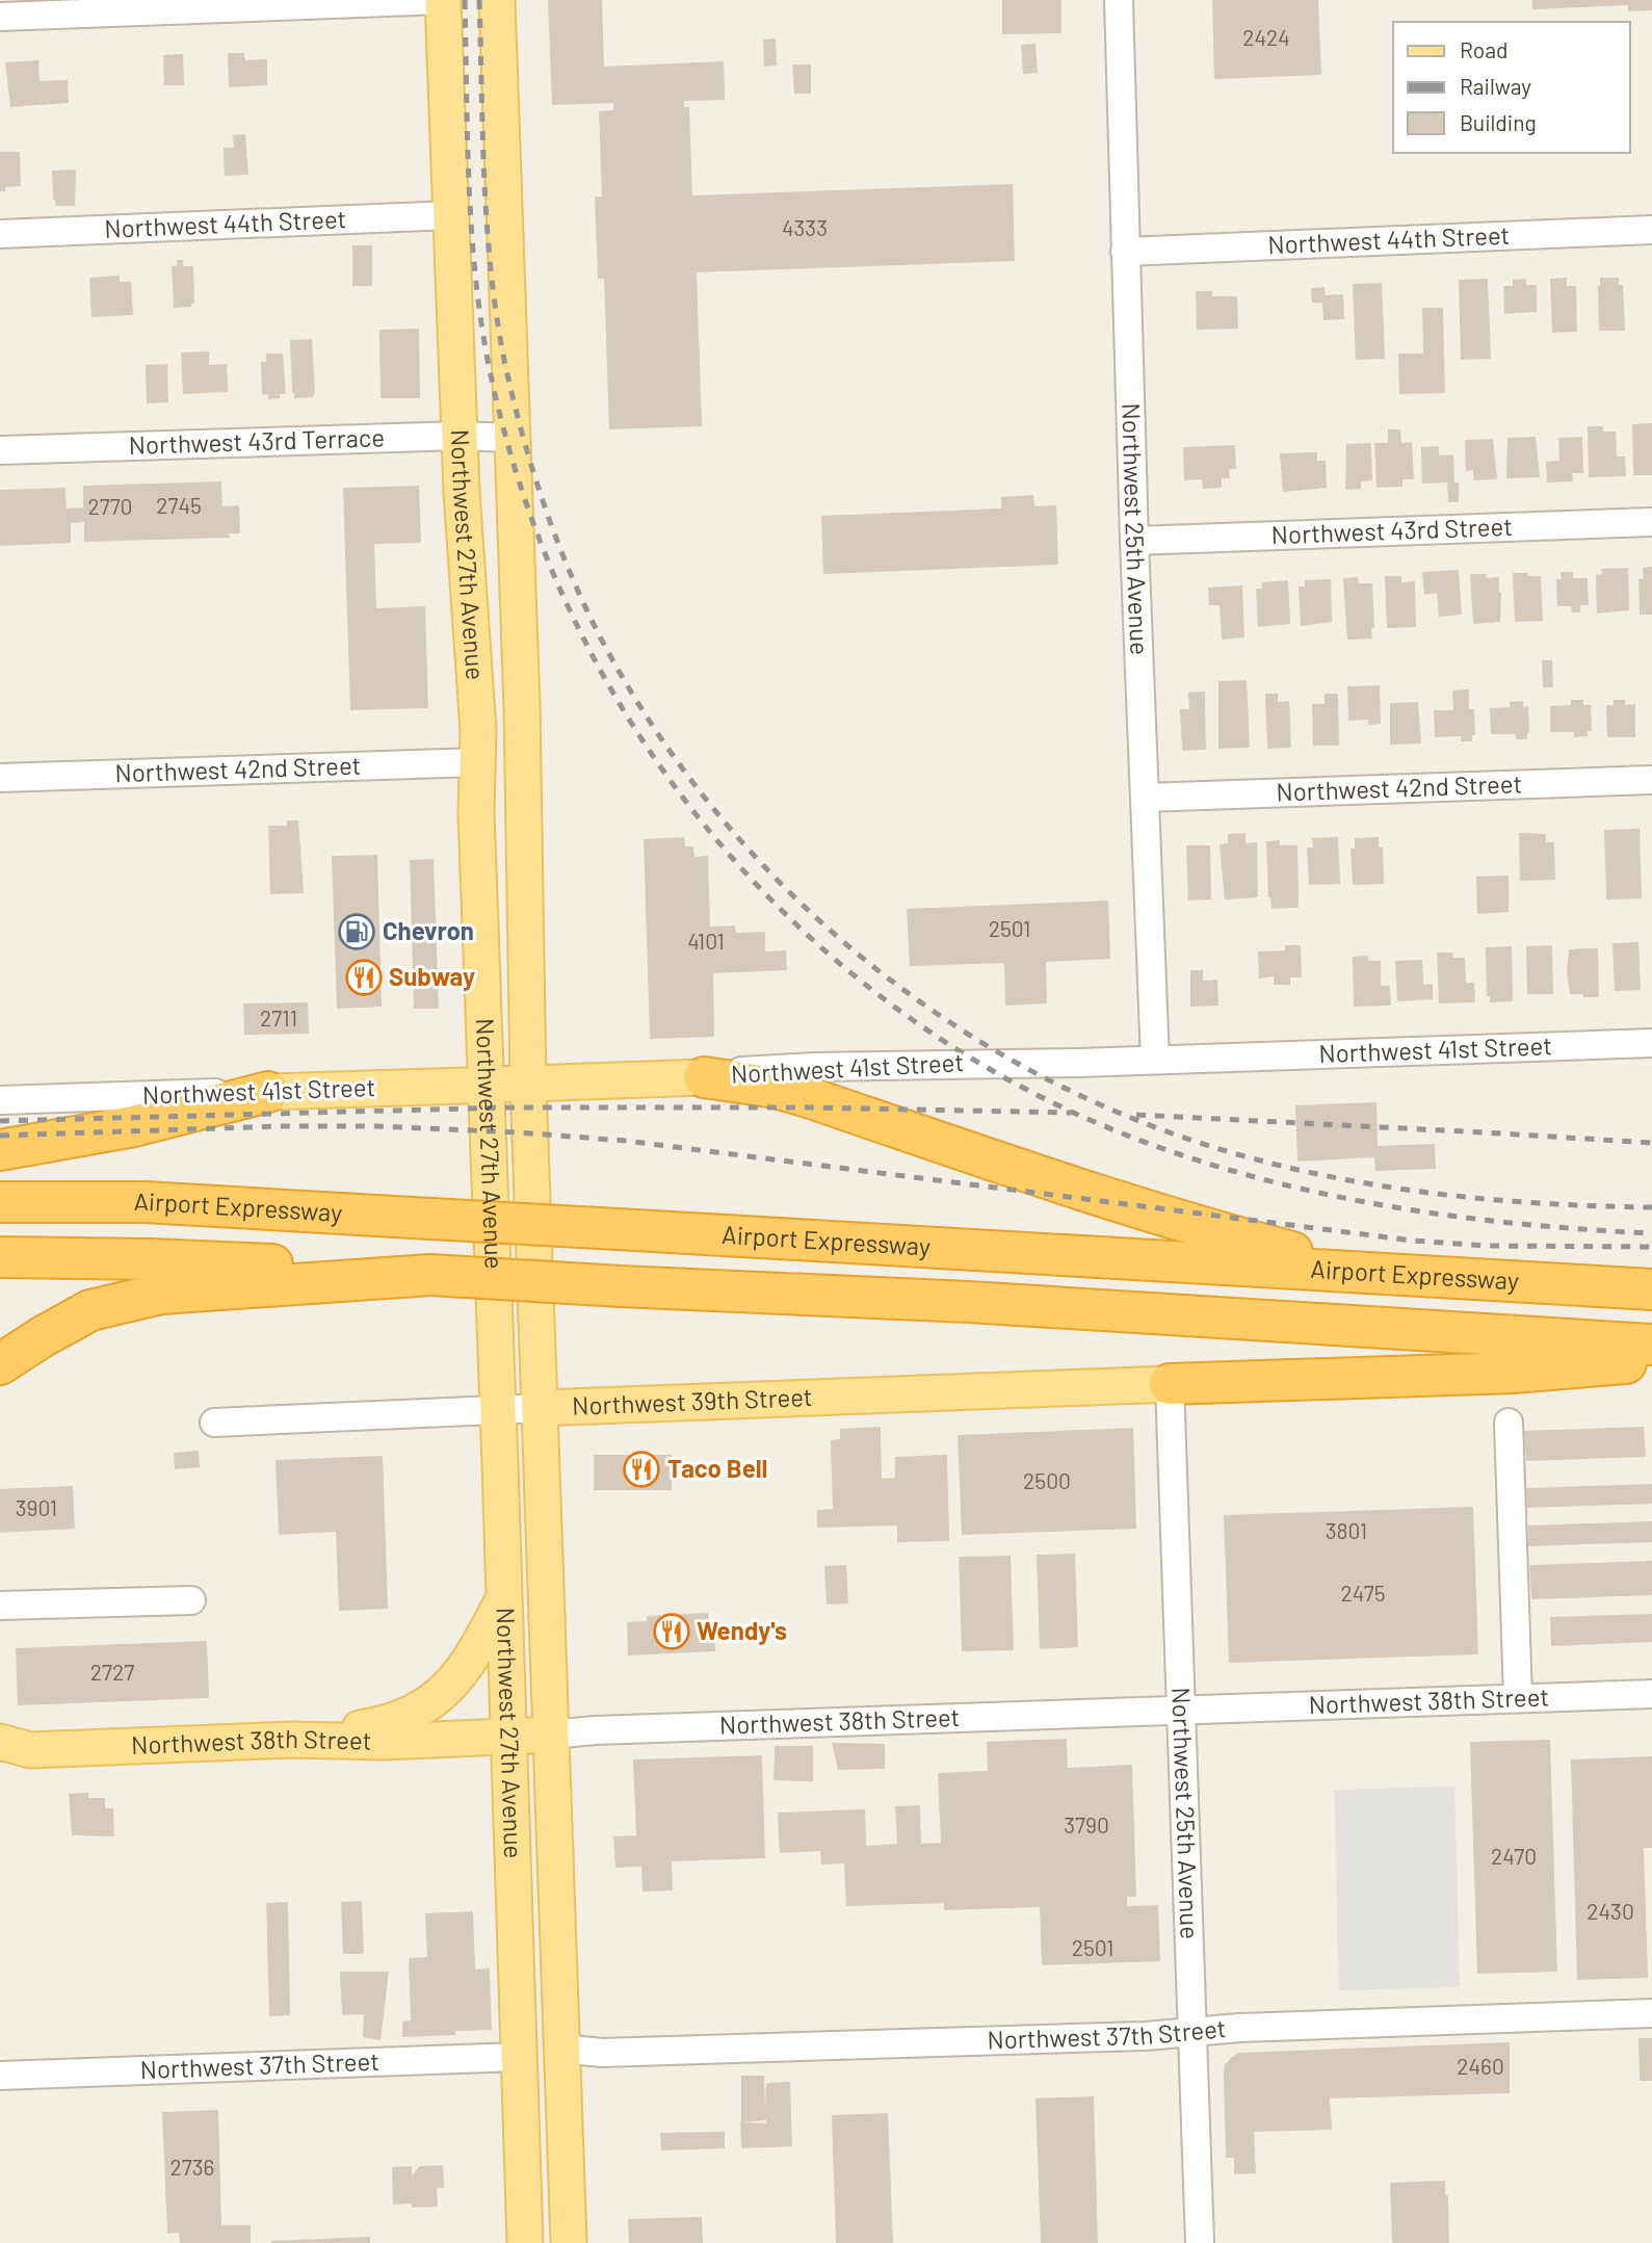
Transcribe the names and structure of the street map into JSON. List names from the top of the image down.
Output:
{
  "streets": {
    "highway": ["Airport Expressway"],
    "main road": [
      "Northwest 27th Avenue",
      "Northwest 41st Street",
      "Northwest 39th Street",
      "Northwest 38th Street"
    ],
    "street": [
      "Northwest 44th Street",
      "Northwest 43rd Terrace",
      "Northwest 25th Avenue",
      "Northwest 43rd Street",
      "Northwest 42nd Street",
      "Northwest 37th Street"
    ]
  },
  "crossings": [
    ["Northwest 44th Street", "Northwest 25th Avenue"],
    ["Northwest 44th Street", "Northwest 27th Avenue"],
    ["Northwest 43rd Terrace", "Northwest 27th Avenue"],
    ["Northwest 25th Avenue", "Northwest 43rd Street"],
    ["Northwest 25th Avenue", "Northwest 42nd Street"],
    ["Northwest 25th Avenue", "Northwest 41st Street"],
    ["Northwest 25th Avenue", "Northwest 39th Street"],
    ["Northwest 25th Avenue", "Northwest 38th Street"],
    ["Northwest 25th Avenue", "Northwest 37th Street"],
    ["Northwest 27th Avenue", "Northwest 42nd Street"],
    ["Northwest 27th Avenue", "Northwest 41st Street"],
    ["Northwest 27th Avenue", "Northwest 39th Street"],
    ["Northwest 27th Avenue", "Northwest 38th Street"],
    ["Northwest 27th Avenue", "Northwest 37th Street"]
  ],
  "places": {
    "fuel station": ["Chevron"],
    "restaurant": ["Subway", "Taco Bell", "Wendy's"]
  },
  "house_numbers": [
    "2424",
    "4333",
    "2745",
    "2770",
    "2501",
    "4101",
    "2711",
    "2500",
    "3901",
    "3801",
    "2475",
    "2727",
    "3790",
    "2470",
    "2430",
    "2501",
    "2460",
    "2736"
  ],
  "legend": ["Road", "Railway", "Building"]
}
